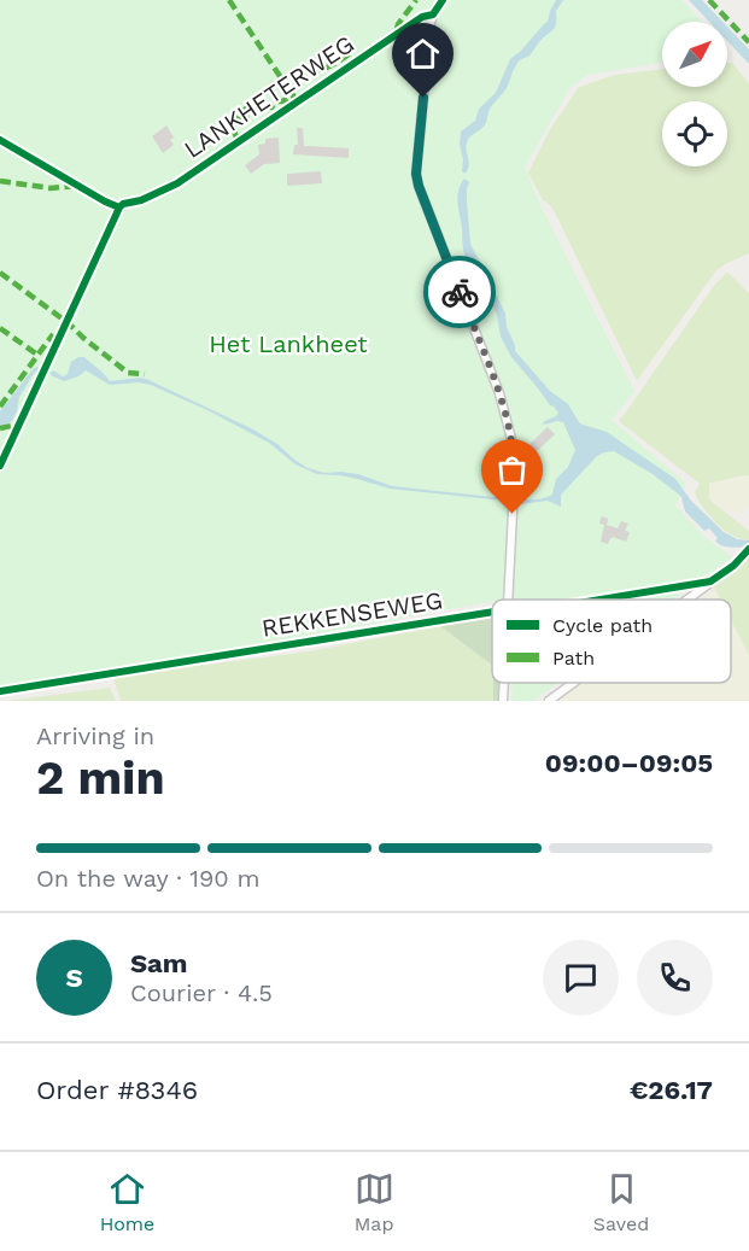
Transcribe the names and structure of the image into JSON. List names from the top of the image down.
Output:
{
  "streets": {
    "street": ["LANKHETERWEG"],
    "cycle path": ["REKKENSEWEG"]
  },
  "parks": ["Het Lankheet"],
  "legend": ["Cycle path", "Path"],
  "north": "top right",
  "page": {
    "heading": ["2 min", "Arriving in", "09:00–09:05"],
    "panel": [
      "Sam",
      "Courier · 4.5",
      "Order #8346",
      "€26.17"
    ],
    "bar": "On the way · 190 m",
    "round": "S",
    "tabs": ["Home", "Map", "Saved"]
  }
}
